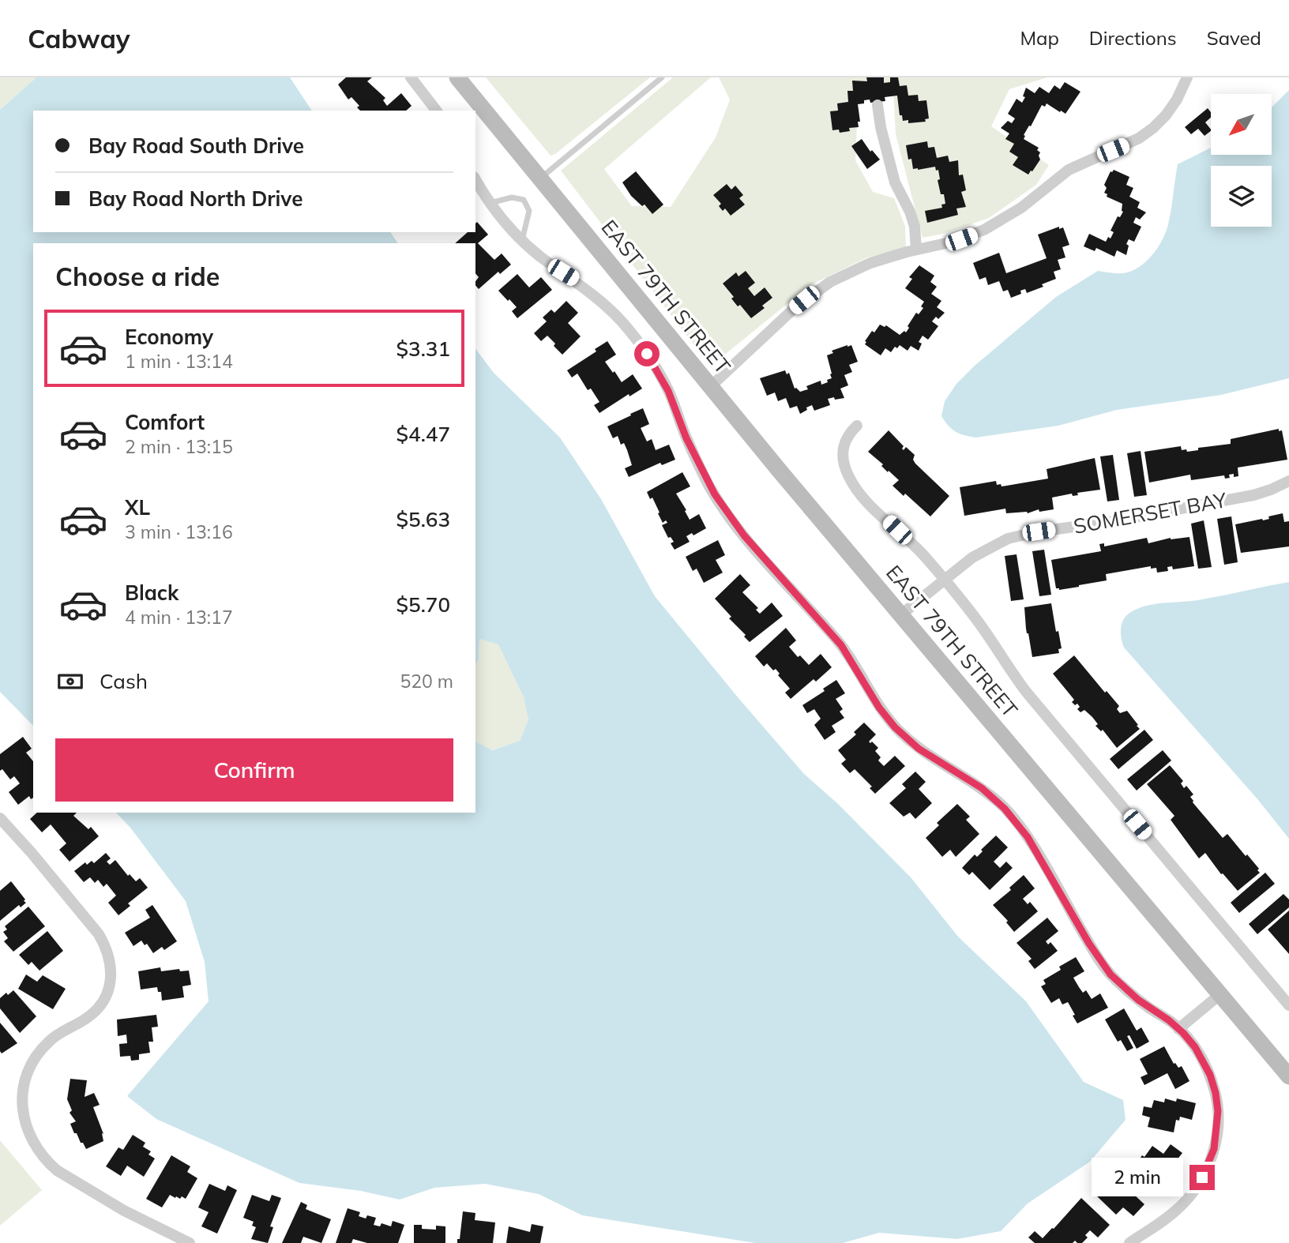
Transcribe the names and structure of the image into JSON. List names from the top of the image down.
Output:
{
  "streets": {
    "street": ["EAST 79TH STREET", "SOMERSET BAY"]
  },
  "crossings": [
    ["EAST 79TH STREET", "SOMERSET BAY"]
  ],
  "north": "bottom left",
  "page": {
    "header": "Cabway",
    "nav": ["Map", "Directions", "Saved"],
    "banner": ["Bay Road South Drive", "Bay Road North Drive"],
    "heading": "Choose a ride",
    "list": [
      {
        "name": "Economy",
        "note": "1 min · 13:14",
        "value": "$3.31"
      },
      {
        "name": "Comfort",
        "note": "2 min · 13:15",
        "value": "$4.47"
      },
      {
        "name": "XL",
        "note": "3 min · 13:16",
        "value": "$5.63"
      },
      {
        "name": "Black",
        "note": "4 min · 13:17",
        "value": "$5.70"
      }
    ],
    "pay": ["Cash", "520 m"],
    "buttons": "Confirm",
    "bubble": "2 min"
  }
}
